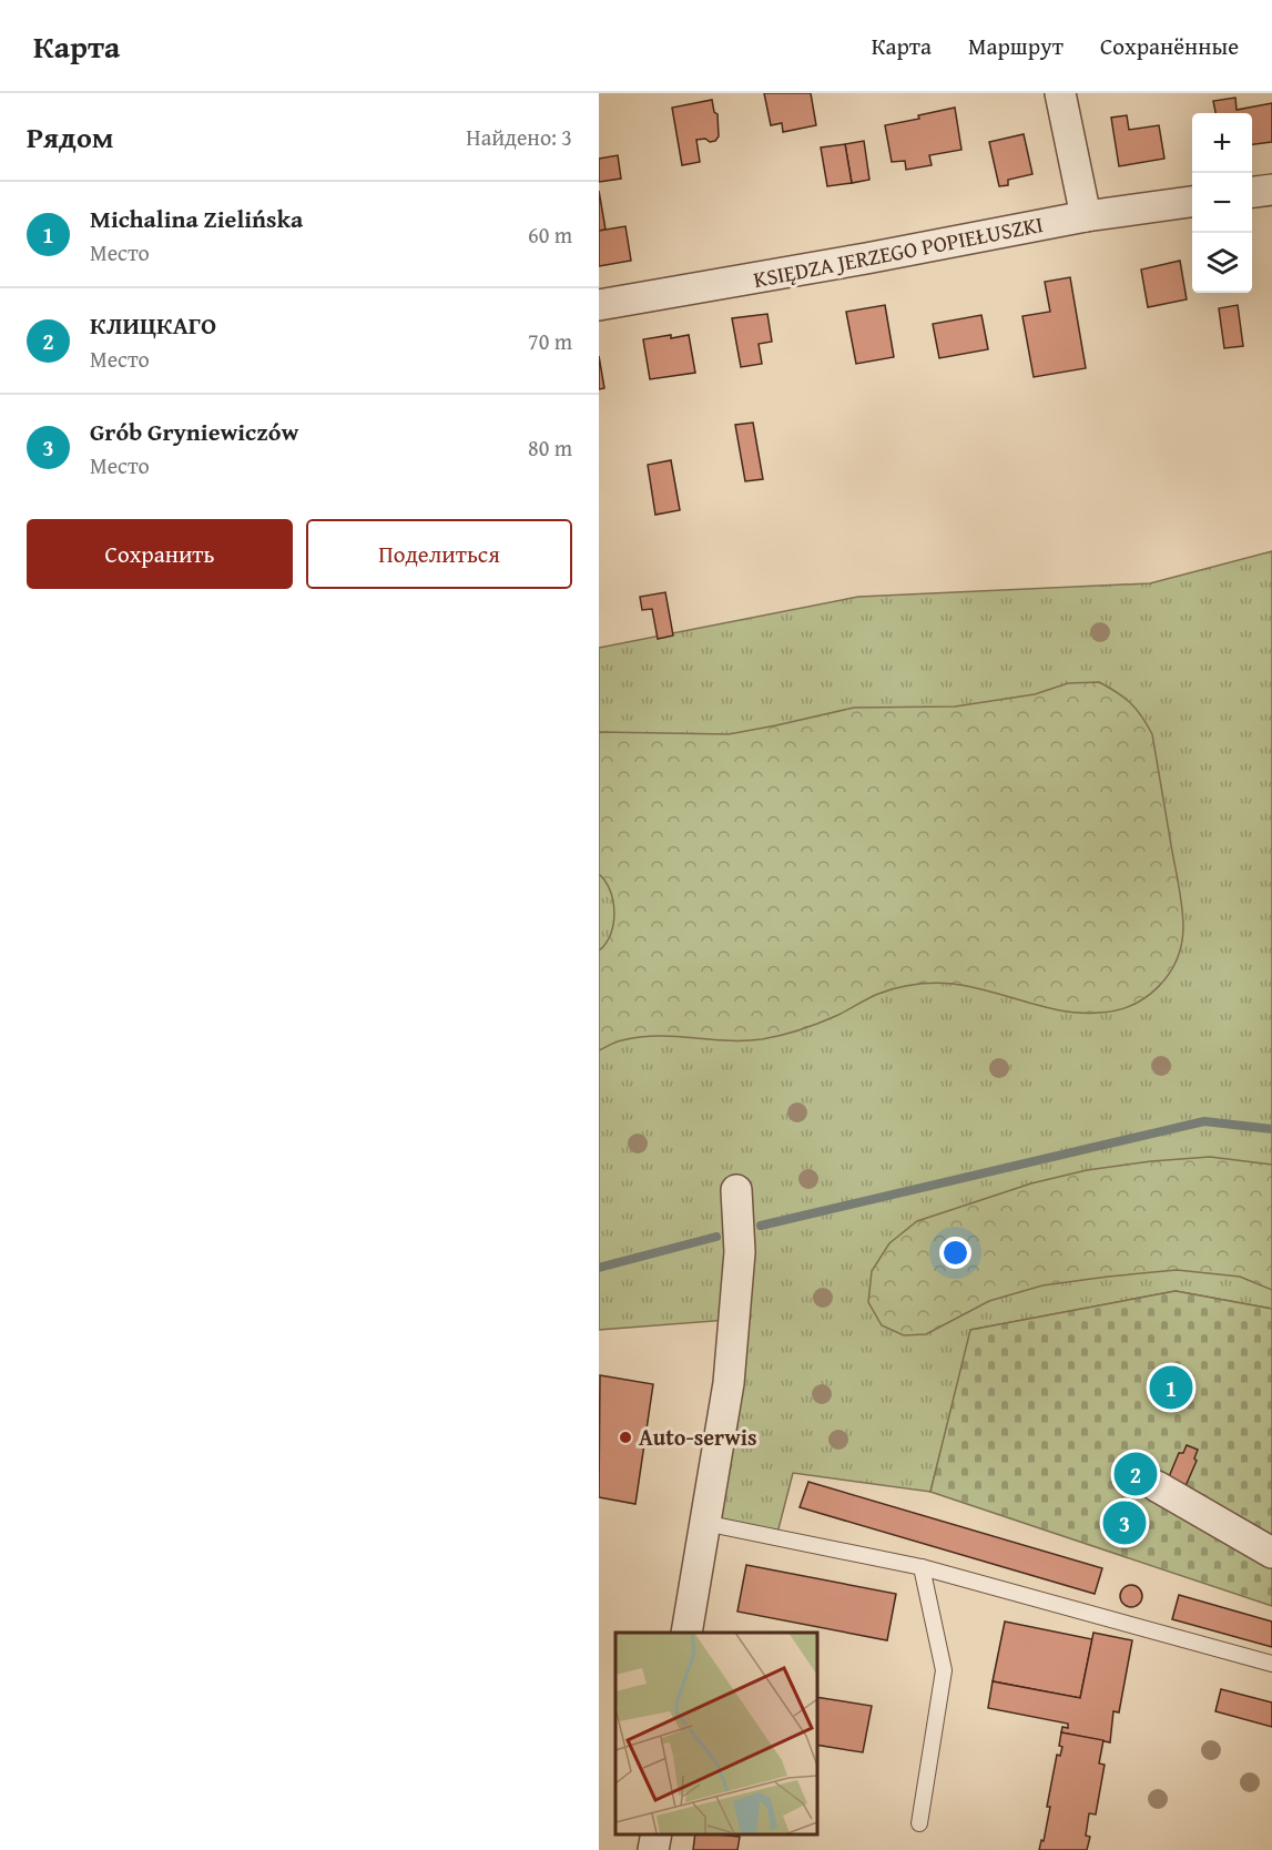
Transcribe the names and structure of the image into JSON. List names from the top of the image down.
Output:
{
  "streets": {
    "street": ["KSIĘDZA JERZEGO POPIEŁUSZKI"]
  },
  "places": ["Auto-serwis"],
  "page": {
    "header": "Карта",
    "nav": ["Карта", "Маршрут", "Сохранённые"],
    "heading": ["Рядом", "Найдено: 3"],
    "map_buttons": ["+", "−"],
    "list": [
      {
        "mark": "1",
        "name": "Michalina Zielińska",
        "note": "Место",
        "value": "60 m"
      },
      {
        "mark": "2",
        "name": "КЛИЦКАГО",
        "note": "Место",
        "value": "70 m"
      },
      {
        "mark": "3",
        "name": "Grób Gryniewiczów",
        "note": "Место",
        "value": "80 m"
      }
    ],
    "buttons": ["Сохранить", "Поделиться"],
    "pins": ["1", "2", "3"]
  }
}
